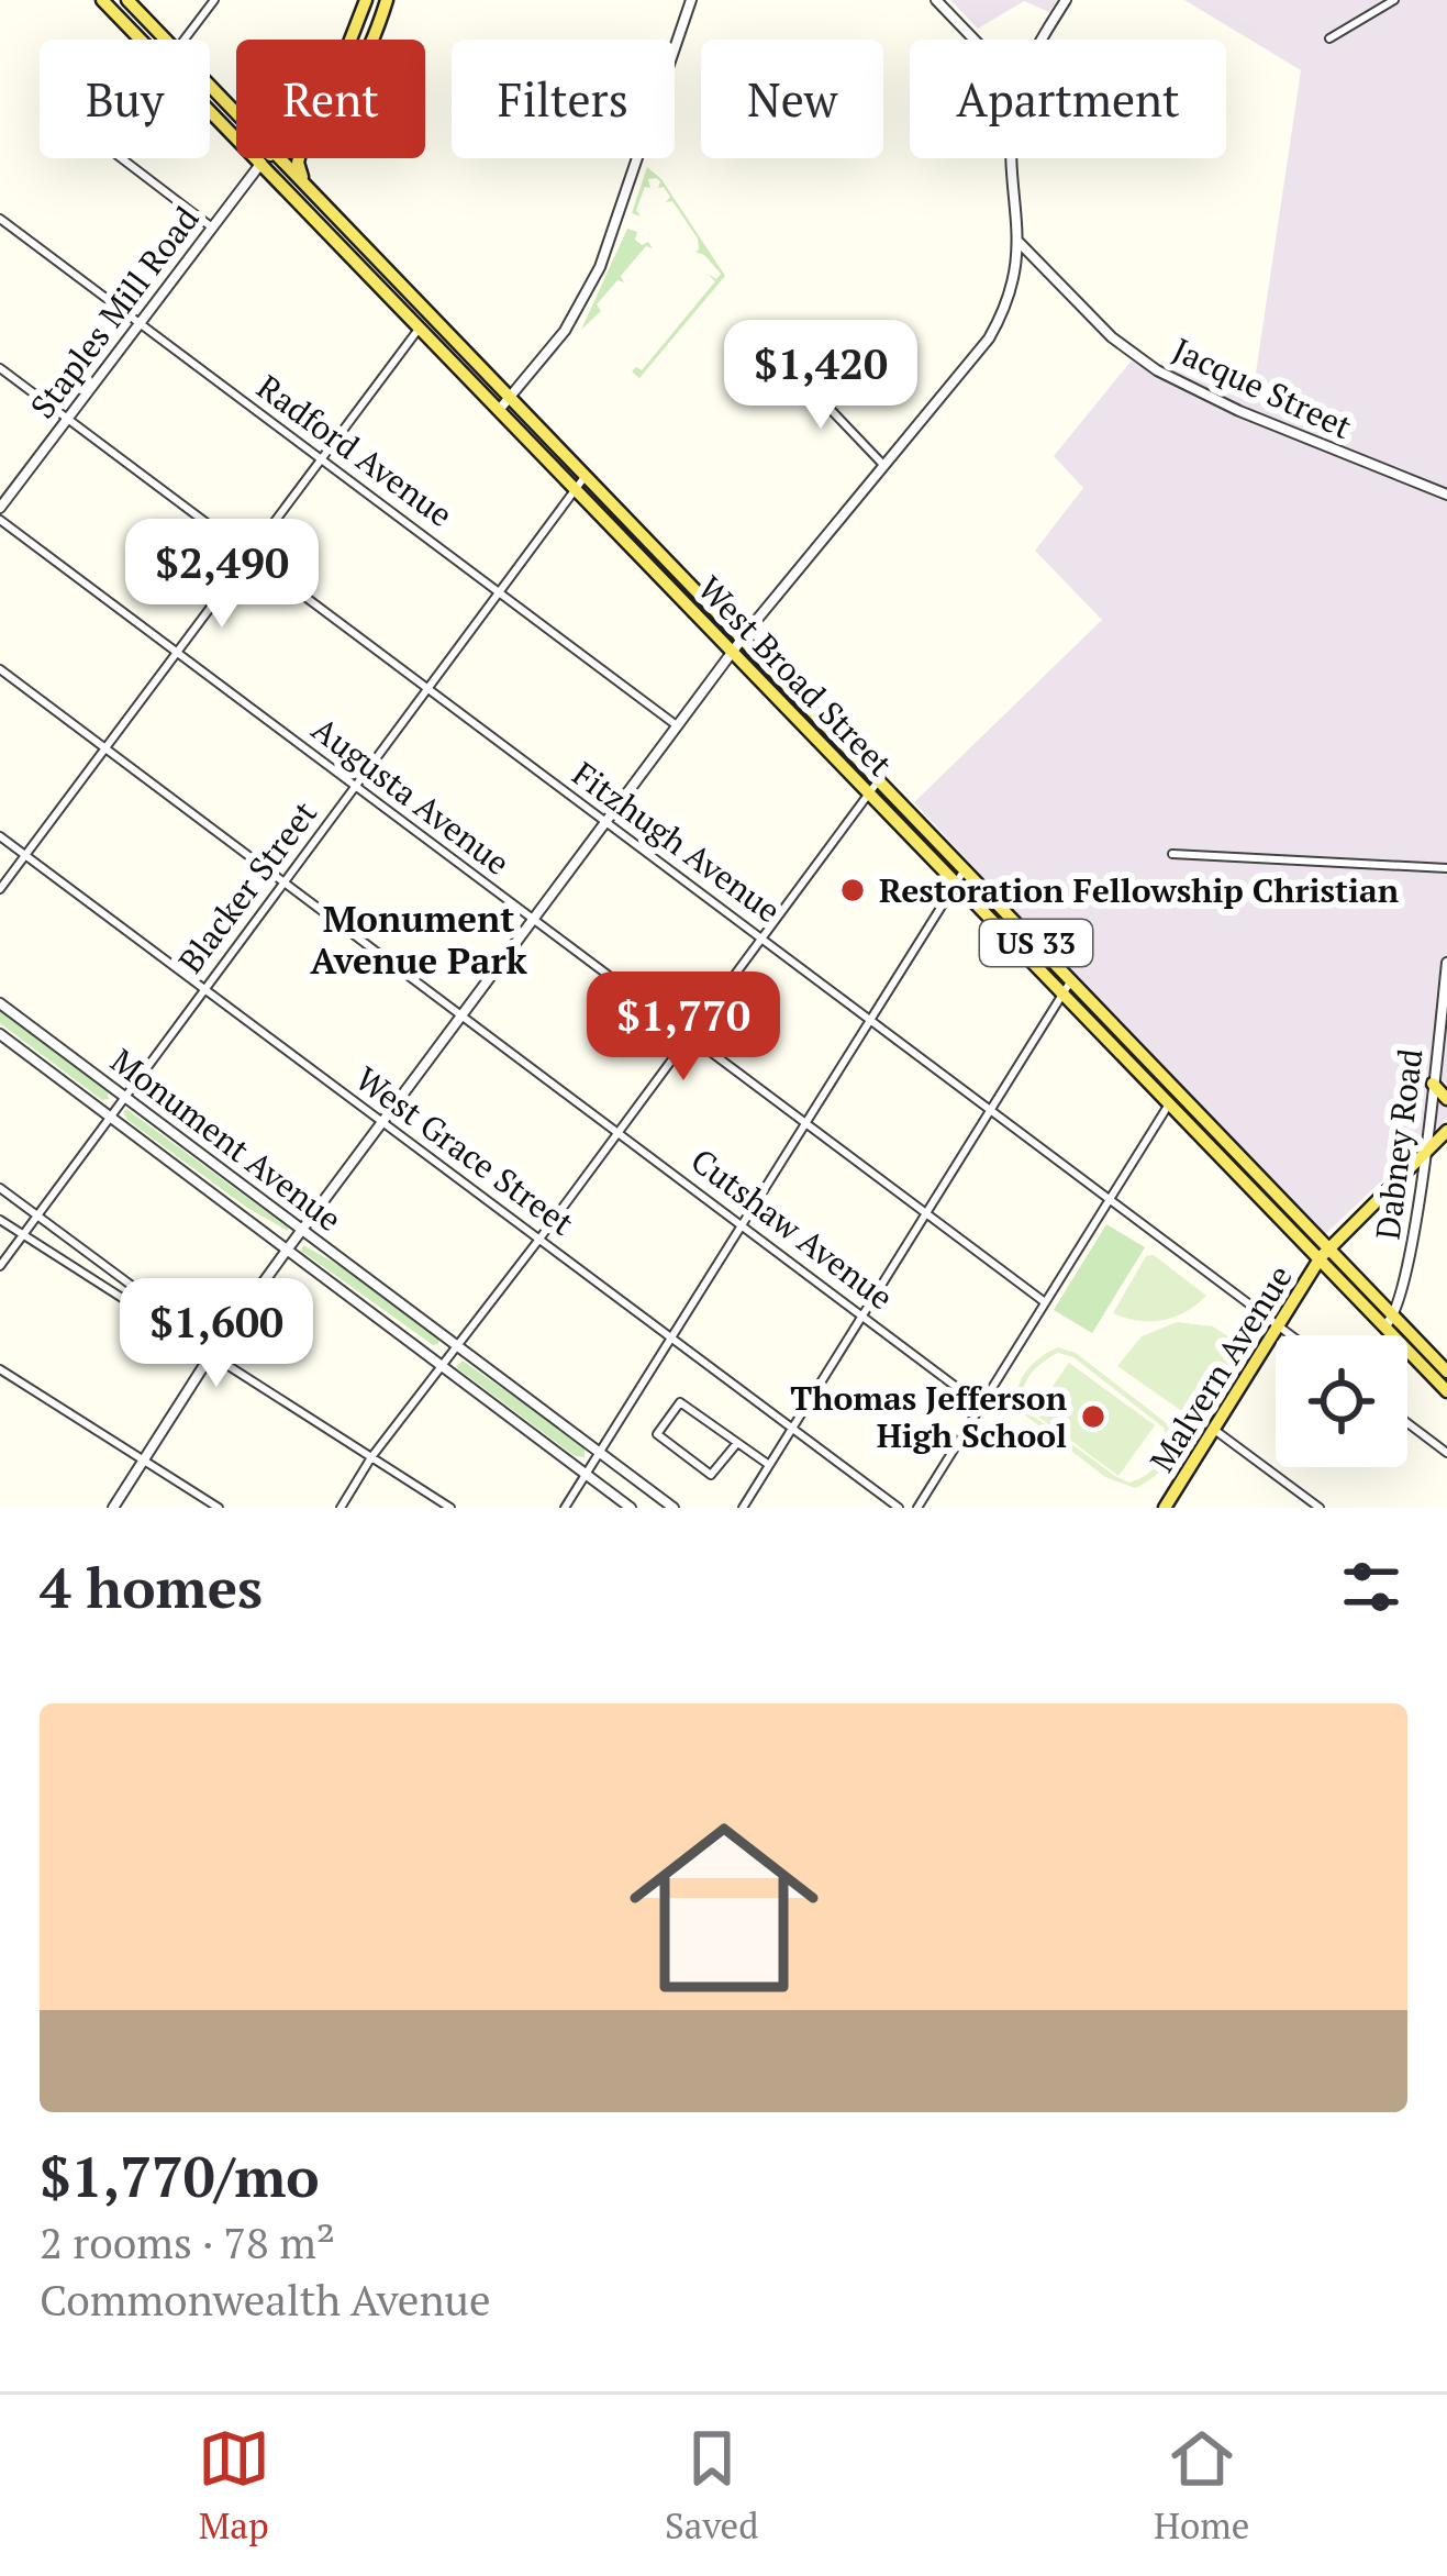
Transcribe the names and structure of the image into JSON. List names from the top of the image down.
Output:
{
  "streets": {
    "main road": [
      "Staples Mill Road",
      "West Broad Street",
      "US 33",
      "Malvern Avenue"
    ],
    "street": [
      "Jacque Street",
      "Radford Avenue",
      "Augusta Avenue",
      "Fitzhugh Avenue",
      "Blacker Street",
      "Monument Avenue",
      "Dabney Road",
      "West Grace Street",
      "Cutshaw Avenue"
    ]
  },
  "crossings": [
    ["Staples Mill Road", "Radford Avenue"],
    ["Staples Mill Road", "Fitzhugh Avenue"],
    ["Radford Avenue", "Blacker Street"],
    ["West Broad Street", "Blacker Street"],
    ["West Broad Street", "Dabney Road"],
    ["West Broad Street", "Malvern Avenue"],
    ["Augusta Avenue", "Blacker Street"],
    ["Fitzhugh Avenue", "Blacker Street"],
    ["Fitzhugh Avenue", "Malvern Avenue"],
    ["Blacker Street", "Monument Avenue"],
    ["Blacker Street", "West Grace Street"],
    ["Blacker Street", "Cutshaw Avenue"],
    ["Dabney Road", "Malvern Avenue"]
  ],
  "districts": ["Monument Avenue Park"],
  "places": ["Restoration Fellowship Christian", "Thomas Jefferson High School"],
  "page": {
    "chip": [
      "Buy",
      "Rent",
      "Filters",
      "New",
      "Apartment"
    ],
    "price": [
      "$1,420",
      "$2,490",
      "$1,770",
      "$1,600"
    ],
    "heading": "4 homes",
    "list": [
      {
        "name": "$1,770/mo",
        "note": "2 rooms · 78 m² · Commonwealth Avenue"
      }
    ],
    "tabs": ["Map", "Saved", "Home"]
  }
}
